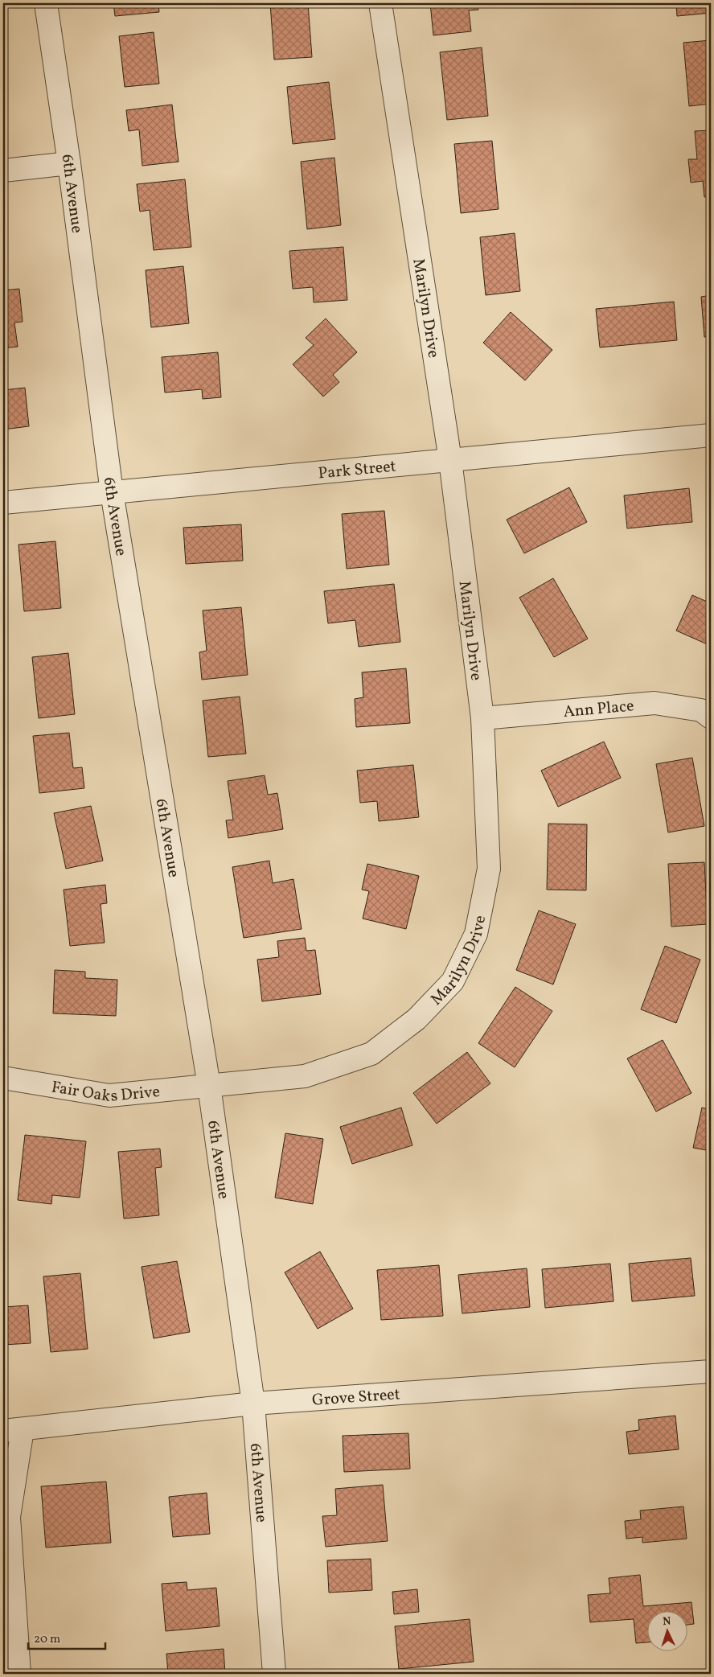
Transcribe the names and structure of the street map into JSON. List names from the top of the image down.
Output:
{
  "streets": {
    "street": [
      "6th Avenue",
      "Marilyn Drive",
      "Park Street",
      "Ann Place",
      "Fair Oaks Drive",
      "Grove Street"
    ]
  },
  "crossings": [
    ["6th Avenue", "Marilyn Drive"],
    ["6th Avenue", "Park Street"],
    ["6th Avenue", "Fair Oaks Drive"],
    ["6th Avenue", "Grove Street"],
    ["Marilyn Drive", "Park Street"],
    ["Marilyn Drive", "Ann Place"],
    ["Marilyn Drive", "Fair Oaks Drive"]
  ],
  "scale_bar": "20 m",
  "north": "top"
}
